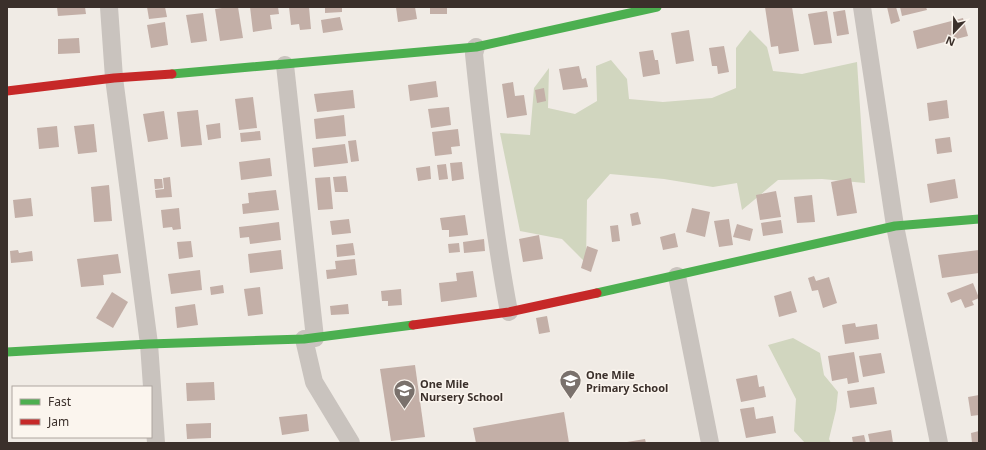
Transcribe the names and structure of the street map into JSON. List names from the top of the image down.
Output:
{
  "places": {
    "school or university": ["One Mile Primary School", "One Mile Nursery School"]
  },
  "legend": ["Fast", "Jam"],
  "north": "bottom"
}
